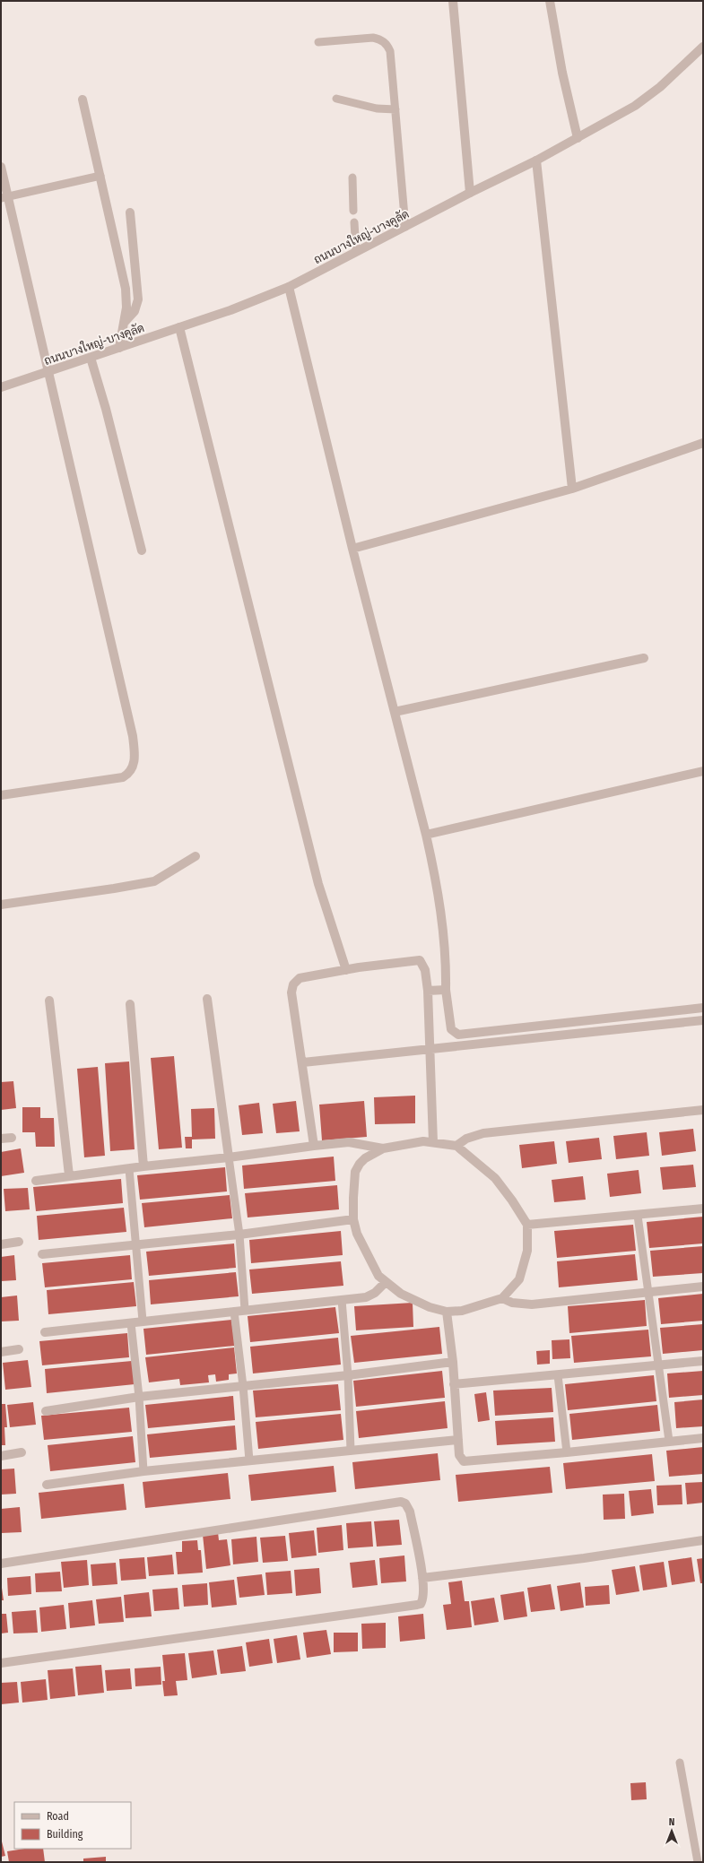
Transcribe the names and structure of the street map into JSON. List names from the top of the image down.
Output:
{
  "streets": {
    "street": ["ถนนบางใหญ่-บางคูลัด"]
  },
  "legend": ["Road", "Building"],
  "north": "top"
}
